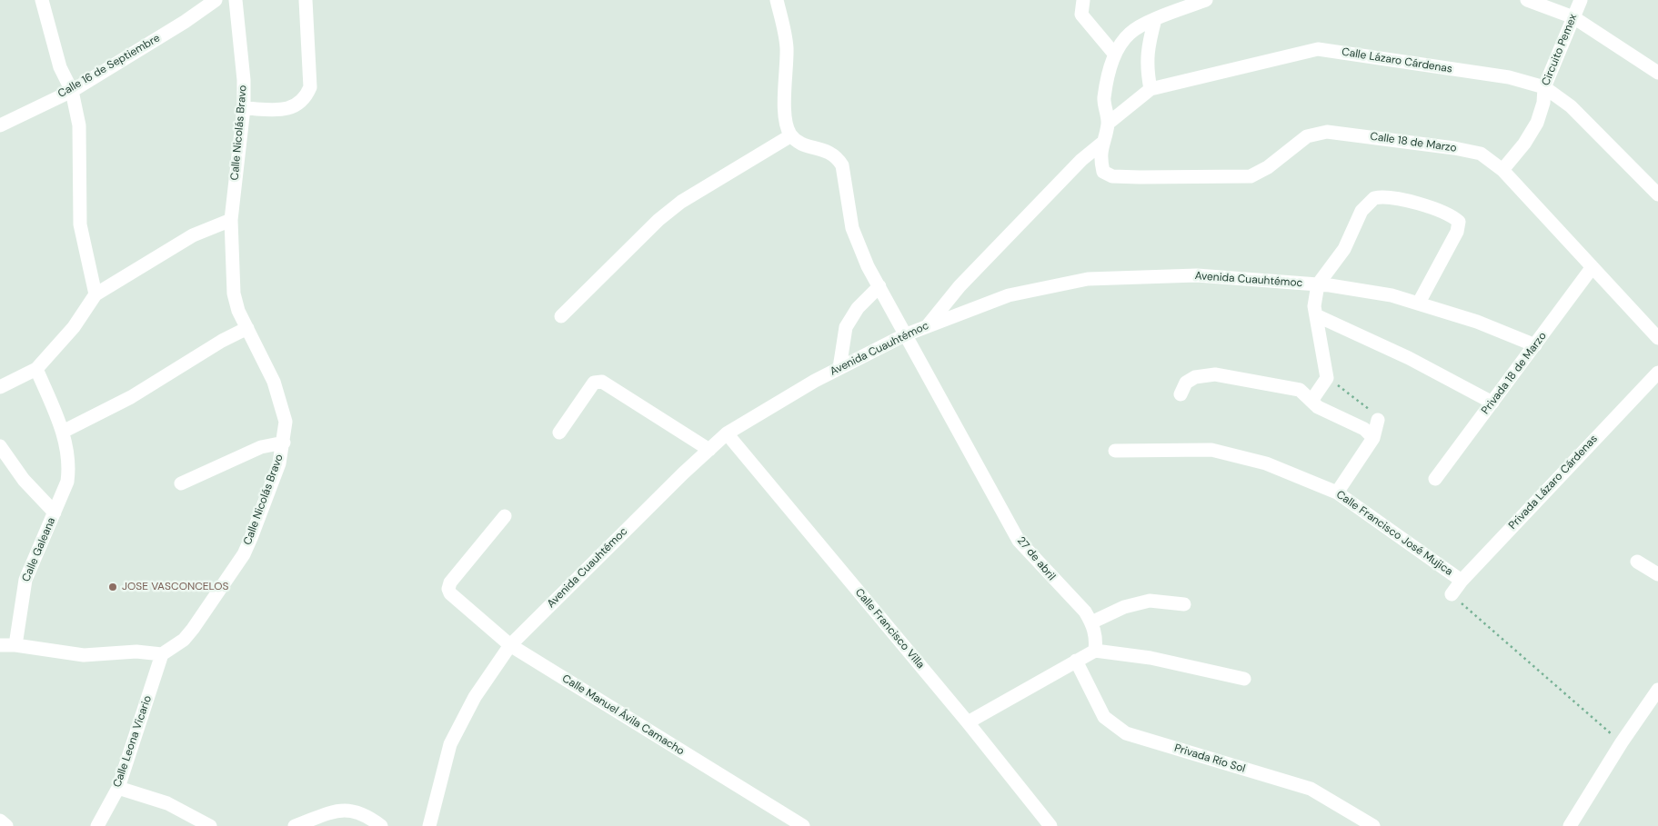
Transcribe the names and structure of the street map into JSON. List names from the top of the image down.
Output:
{
  "streets": {
    "street": [
      "Circuito Pemex",
      "Calle Lázaro Cárdenas",
      "Calle 16 de Septiembre",
      "Calle Nicolás Bravo",
      "Calle 18 de Marzo",
      "Avenida Cuauhtémoc",
      "Privada 18 de Marzo",
      "Privada Lázaro Cárdenas",
      "Calle Francisco José Mujica",
      "Calle Galeana",
      "27 de abril",
      "Calle Francisco Villa",
      "Calle Manuel Ávila Camacho",
      "Calle Leona Vicario",
      "Privada Río Sol"
    ]
  },
  "crossings": [
    ["Circuito Pemex", "Calle Lázaro Cárdenas"],
    ["Circuito Pemex", "Calle 18 de Marzo"],
    ["Calle Nicolás Bravo", "Calle Leona Vicario"],
    ["Calle 18 de Marzo", "Privada 18 de Marzo"],
    ["Avenida Cuauhtémoc", "Privada 18 de Marzo"],
    ["Avenida Cuauhtémoc", "27 de abril"],
    ["Avenida Cuauhtémoc", "Calle Francisco Villa"],
    ["Avenida Cuauhtémoc", "Calle Manuel Ávila Camacho"],
    ["Privada Lázaro Cárdenas", "Calle Francisco José Mujica"]
  ],
  "places": ["JOSE VASCONCELOS"]
}
